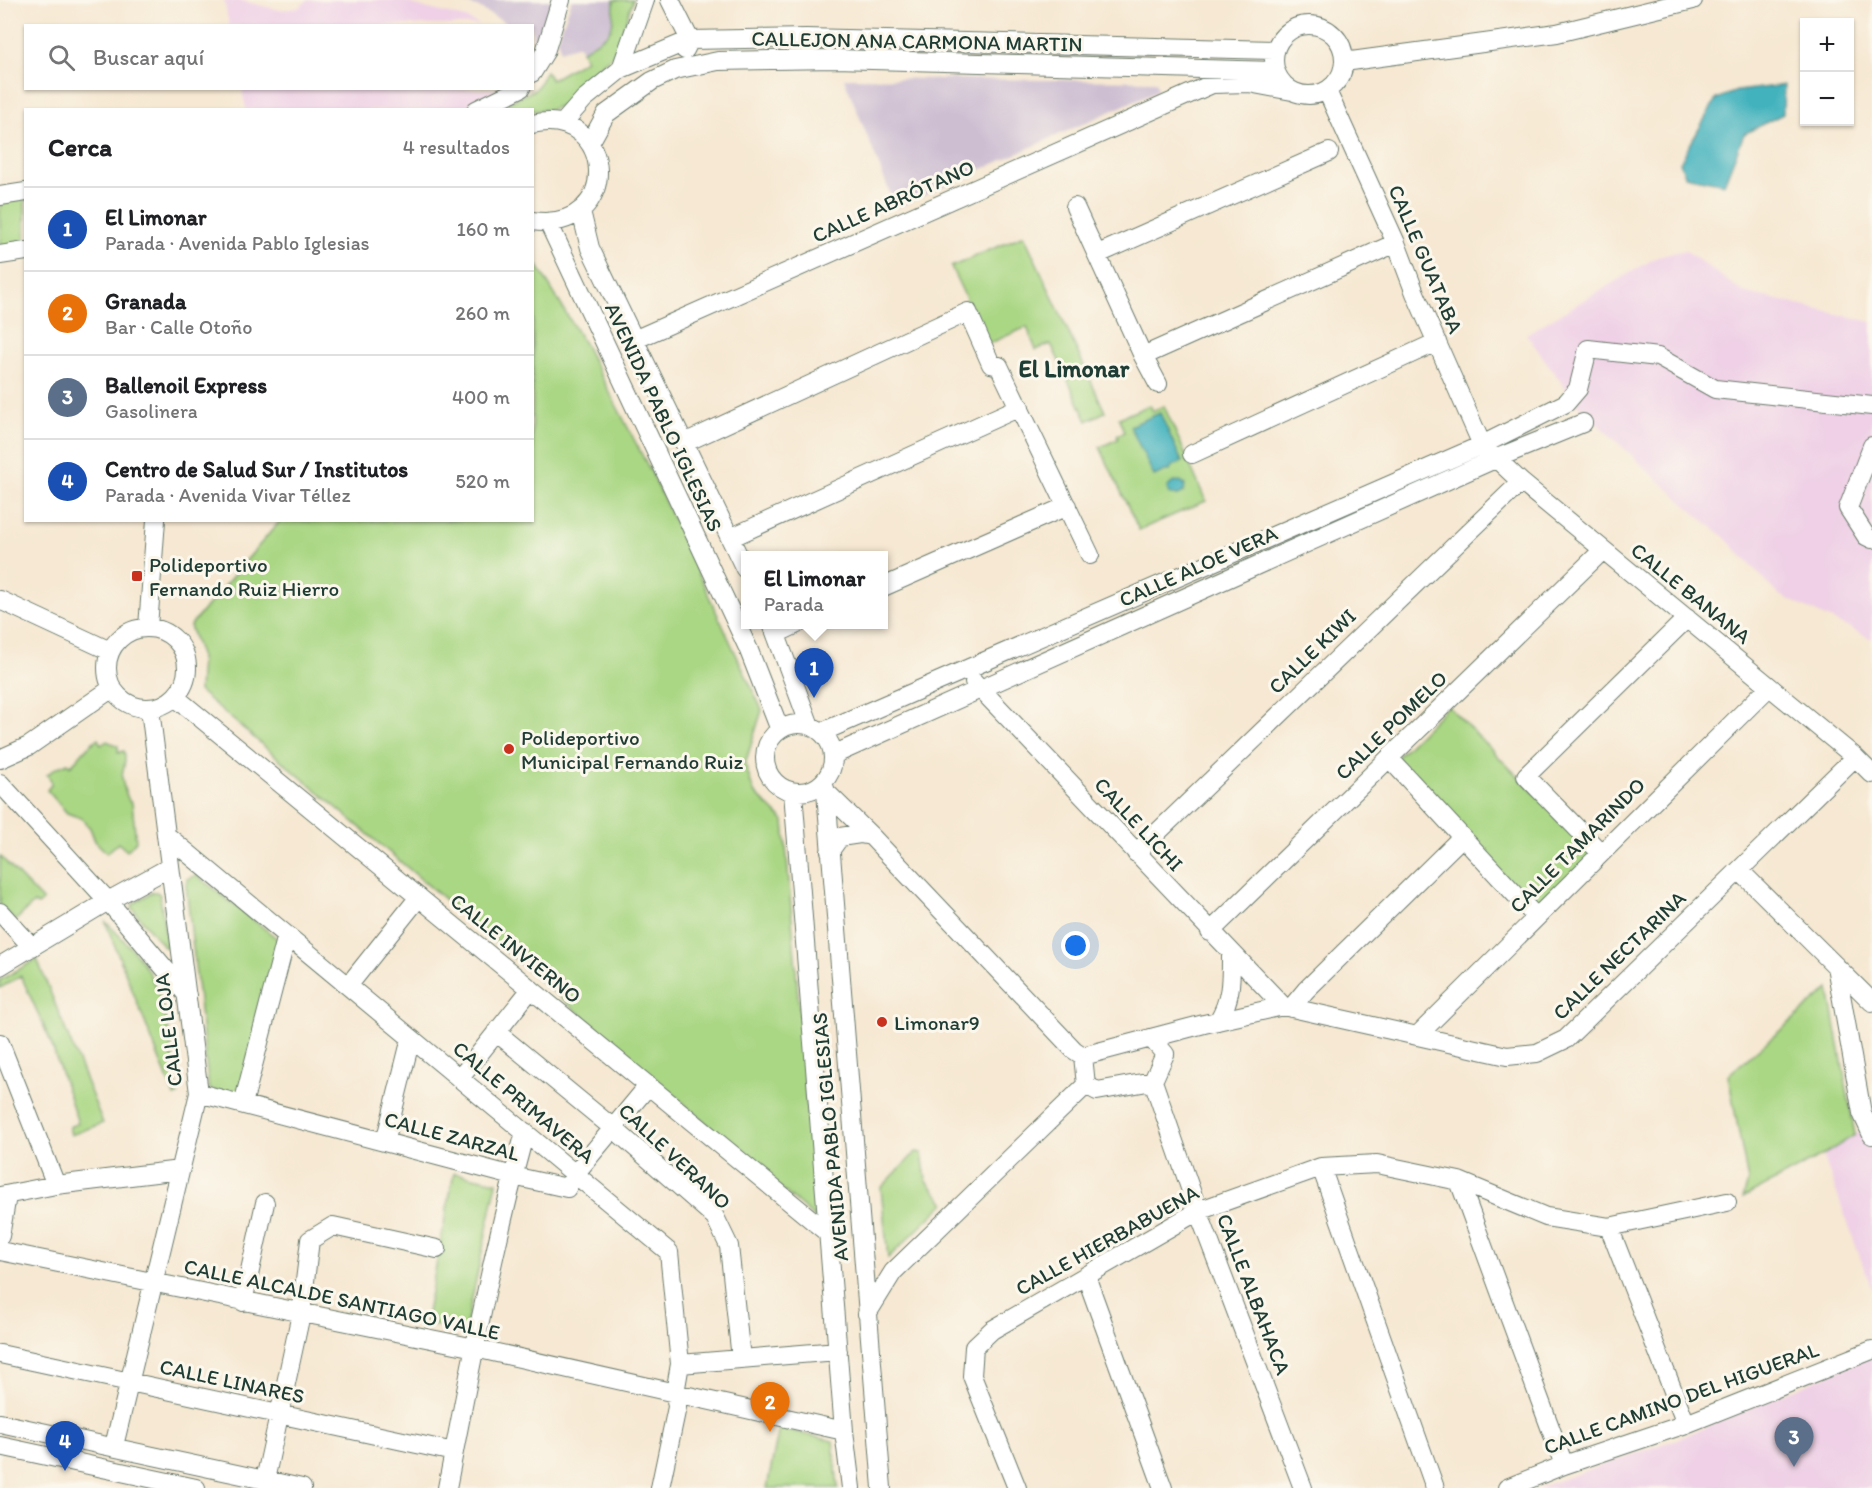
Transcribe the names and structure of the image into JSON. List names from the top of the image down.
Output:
{
  "streets": {
    "street": [
      "CALLEJON ANA CARMONA MARTIN",
      "CALLE ABRÓTANO",
      "CALLE GUATABA",
      "AVENIDA PABLO IGLESIAS",
      "CALLE ALOE VERA",
      "CALLE BANANA",
      "CALLE KIWI",
      "CALLE POMELO",
      "CALLE LICHI",
      "CALLE TAMARINDO",
      "CALLE INVIERNO",
      "CALLE NECTARINA",
      "CALLE LOJA",
      "CALLE PRIMAVERA",
      "CALLE ZARZAL",
      "CALLE VERANO",
      "CALLE HIERBABUENA",
      "CALLE ALBAHACA",
      "CALLE ALCALDE SANTIAGO VALLE",
      "CALLE LINARES",
      "CALLE CAMINO DEL HIGUERAL"
    ]
  },
  "crossings": [
    ["CALLEJON ANA CARMONA MARTIN", "CALLE ABRÓTANO"],
    ["CALLEJON ANA CARMONA MARTIN", "CALLE GUATABA"],
    ["CALLE ABRÓTANO", "CALLE GUATABA"],
    ["CALLE ABRÓTANO", "AVENIDA PABLO IGLESIAS"],
    ["CALLE GUATABA", "CALLE ALOE VERA"],
    ["CALLE GUATABA", "CALLE BANANA"],
    ["AVENIDA PABLO IGLESIAS", "CALLE ALOE VERA"],
    ["AVENIDA PABLO IGLESIAS", "CALLE INVIERNO"],
    ["AVENIDA PABLO IGLESIAS", "CALLE ALCALDE SANTIAGO VALLE"],
    ["CALLE ALOE VERA", "CALLE BANANA"],
    ["CALLE ALOE VERA", "CALLE LICHI"],
    ["CALLE BANANA", "CALLE KIWI"],
    ["CALLE BANANA", "CALLE POMELO"],
    ["CALLE BANANA", "CALLE TAMARINDO"],
    ["CALLE BANANA", "CALLE NECTARINA"],
    ["CALLE KIWI", "CALLE LICHI"],
    ["CALLE POMELO", "CALLE LICHI"],
    ["CALLE LICHI", "CALLE NECTARINA"],
    ["CALLE TAMARINDO", "CALLE NECTARINA"],
    ["CALLE INVIERNO", "CALLE LOJA"],
    ["CALLE INVIERNO", "CALLE ZARZAL"],
    ["CALLE LOJA", "CALLE PRIMAVERA"],
    ["CALLE LOJA", "CALLE ZARZAL"],
    ["CALLE LOJA", "CALLE ALCALDE SANTIAGO VALLE"],
    ["CALLE LOJA", "CALLE LINARES"],
    ["CALLE PRIMAVERA", "CALLE ZARZAL"],
    ["CALLE PRIMAVERA", "CALLE ALCALDE SANTIAGO VALLE"],
    ["CALLE ZARZAL", "CALLE VERANO"],
    ["CALLE HIERBABUENA", "CALLE ALBAHACA"]
  ],
  "districts": ["El Limonar"],
  "places": {
    "transit": ["Polideportivo Fernando Ruiz Hierro"],
    "other": ["Polideportivo Municipal Fernando Ruiz", "Limonar9"]
  },
  "page": {
    "map_buttons": ["+", "−"],
    "search": "Buscar aquí",
    "heading": ["Cerca", "4 resultados"],
    "list": [
      {
        "mark": "1",
        "name": "El Limonar",
        "note": "Parada · Avenida Pablo Iglesias",
        "value": "160 m"
      },
      {
        "mark": "2",
        "name": "Granada",
        "note": "Bar · Calle Otoño",
        "value": "260 m"
      },
      {
        "mark": "3",
        "name": "Ballenoil Express",
        "note": "Gasolinera",
        "value": "400 m"
      },
      {
        "mark": "4",
        "name": "Centro de Salud Sur / Institutos",
        "note": "Parada · Avenida Vivar Téllez",
        "value": "520 m"
      }
    ],
    "popup": ["El Limonar", "Parada"],
    "pins": [
      "1",
      "2",
      "3",
      "4"
    ]
  }
}
